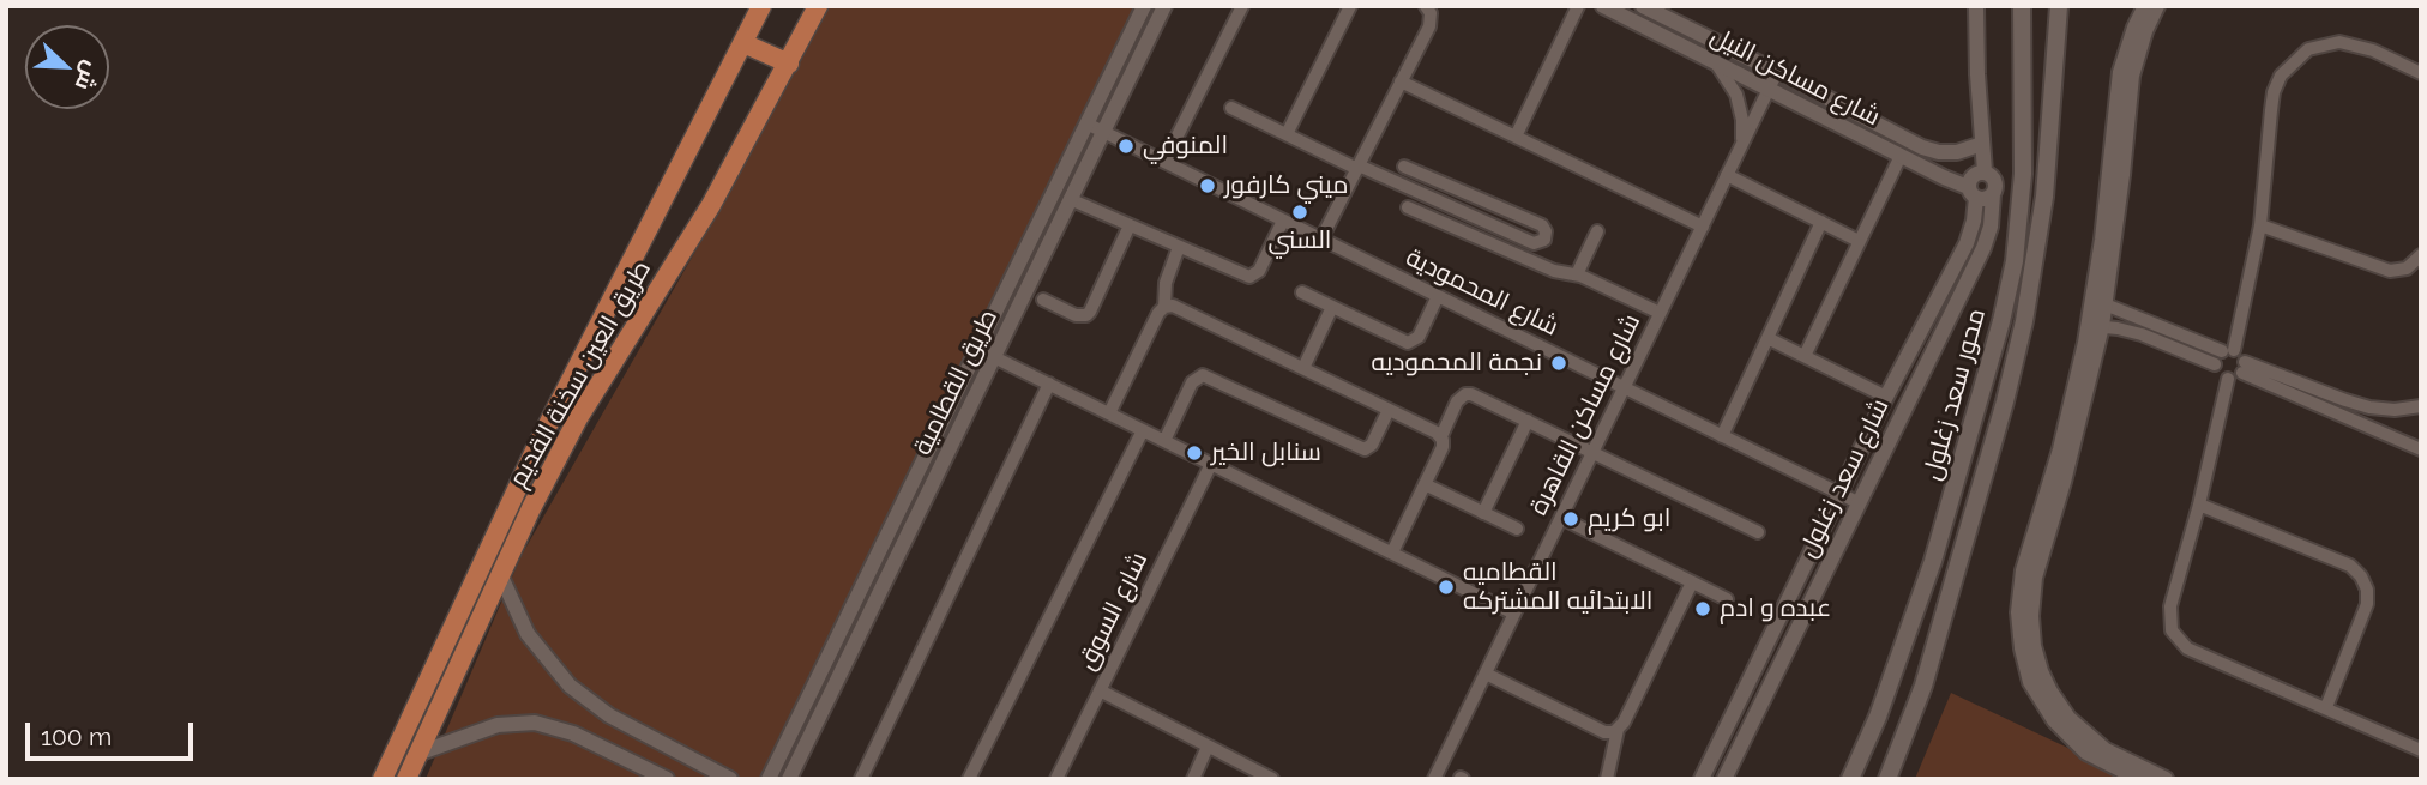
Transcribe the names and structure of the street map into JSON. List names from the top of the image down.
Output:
{
  "streets": {
    "main road": ["طريق العين سخنة القديم", "محور سعد زغلول"],
    "street": [
      "شارع مساكن النيل",
      "شارع المحمودية",
      "طريق القطامية",
      "شارع مساكن القاهرة",
      "شارع سعد زغلول",
      "شارع السوق"
    ]
  },
  "crossings": [
    ["شارع مساكن النيل", "شارع مساكن القاهرة"],
    ["شارع مساكن النيل", "شارع سعد زغلول"],
    ["شارع المحمودية", "طريق القطامية"],
    ["شارع المحمودية", "شارع مساكن القاهرة"],
    ["شارع المحمودية", "شارع سعد زغلول"]
  ],
  "places": [
    "المنوفي",
    "ميني كارفور",
    "السني",
    "نجمة المحموديه",
    "سنابل الخير",
    "ابو كريم",
    "القطاميه الابتدائيه المشتركه",
    "عبده و ادم"
  ],
  "scale_bar": "100 m",
  "north": "bottom right"
}
